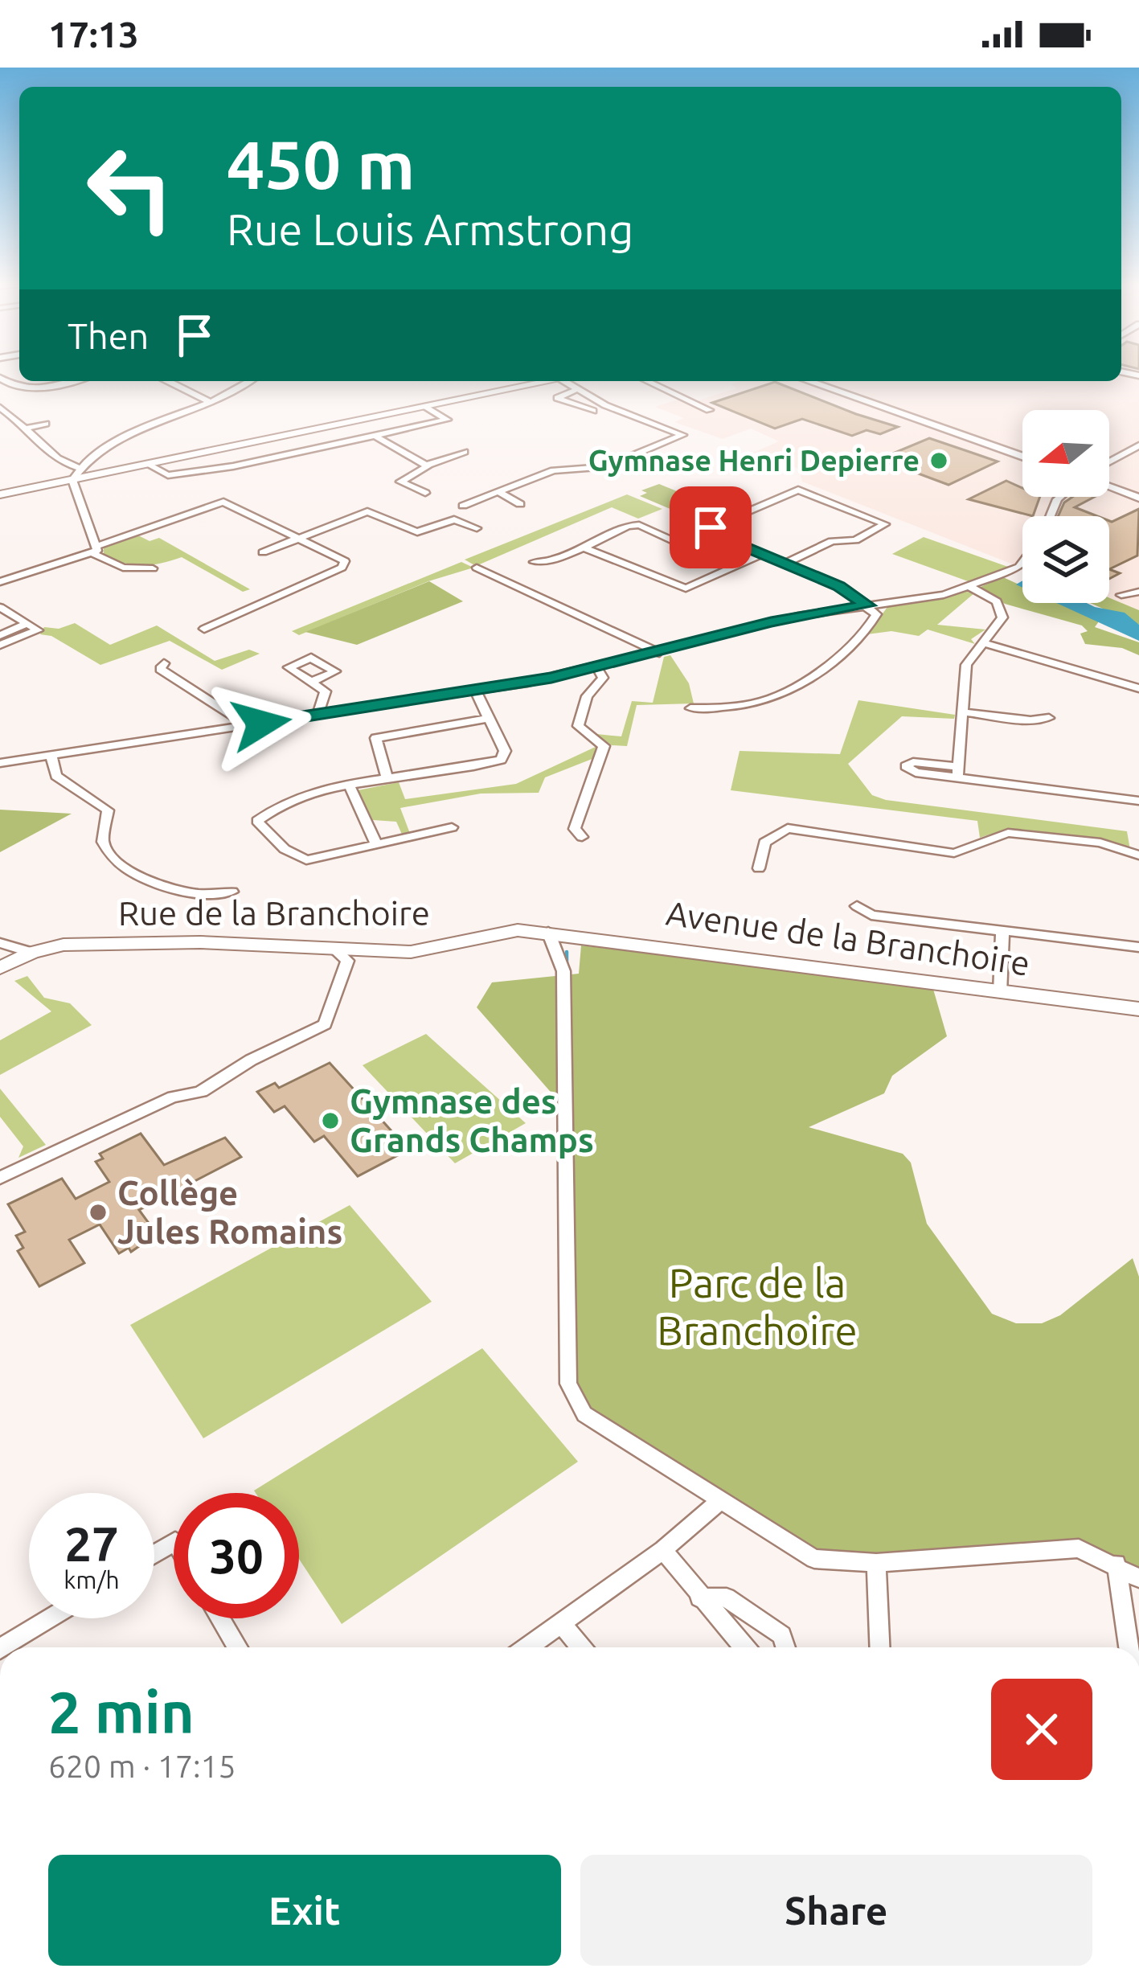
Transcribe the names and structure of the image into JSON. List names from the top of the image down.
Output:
{
  "streets": {
    "main road": ["Rue de la Branchoire", "Avenue de la Branchoire"]
  },
  "crossings": [
    ["Rue de la Branchoire", "Avenue de la Branchoire"]
  ],
  "parks": ["Parc de la Branchoire"],
  "places": ["Gymnase Henri Depierre", "Gymnase des Grands Champs", "Collège Jules Romains"],
  "north": "left",
  "page": {
    "status": "17:13",
    "turn": ["450 m", "Rue Louis Armstrong"],
    "then": "Then",
    "speed": "27 km/h",
    "limit": "30",
    "heading": ["2 min", "620 m · 17:15"],
    "buttons": ["Exit", "Share"]
  }
}
